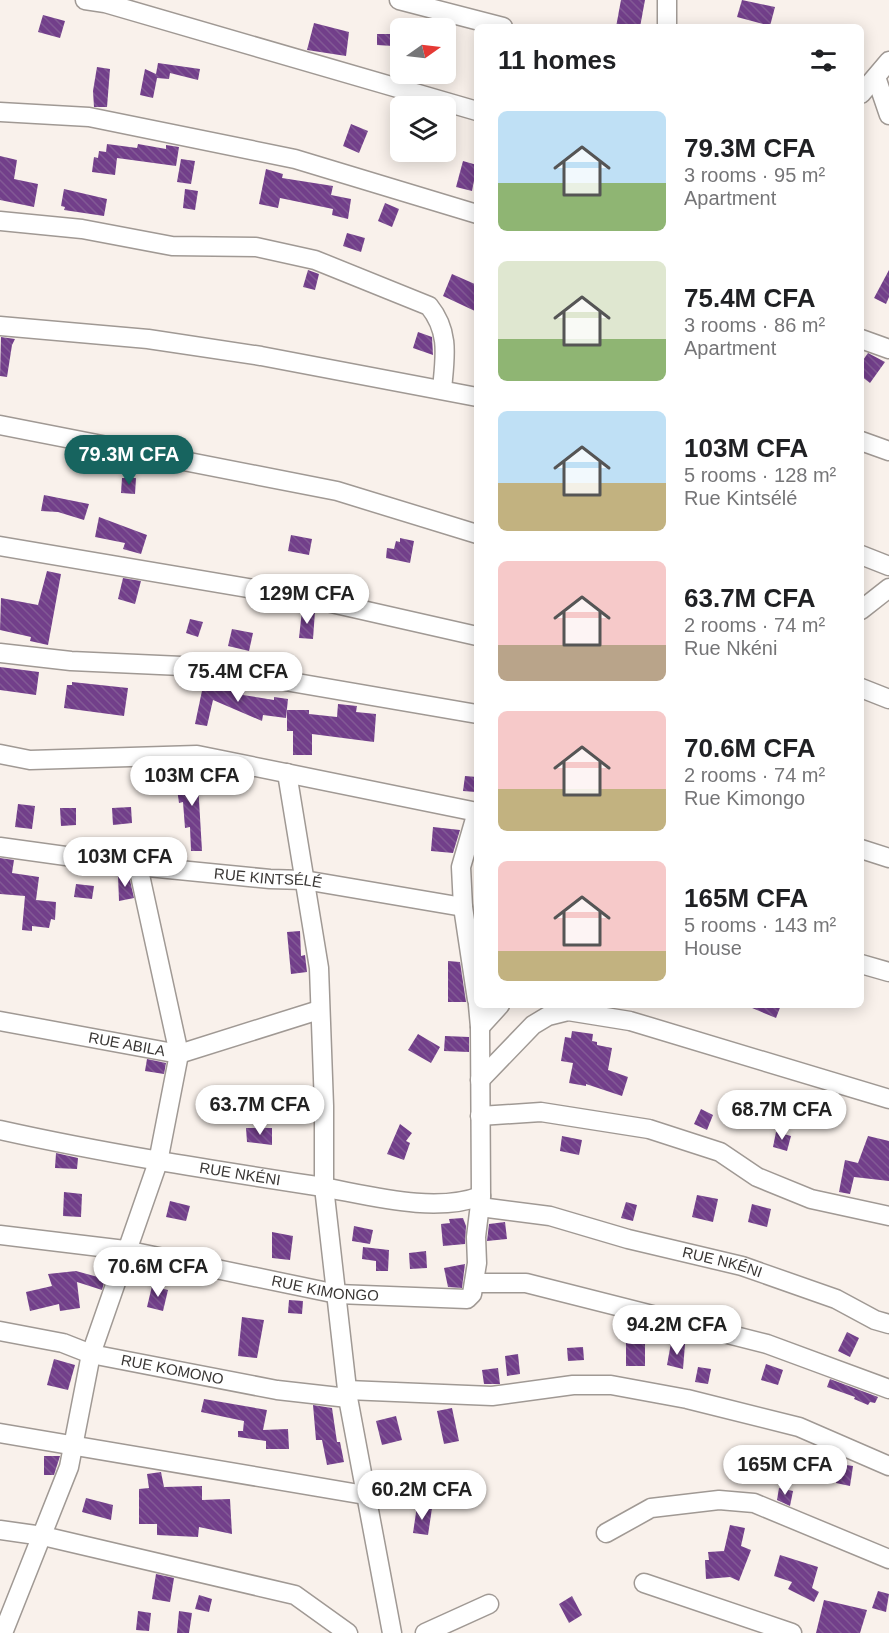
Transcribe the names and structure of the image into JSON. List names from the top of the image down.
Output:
{
  "streets": {
    "street": [
      "RUE KINTSÉLÉ",
      "RUE ABILA",
      "RUE NKÉNI",
      "RUE KIMONGO",
      "RUE KOMONO"
    ]
  },
  "north": "right",
  "page": {
    "heading": "11 homes",
    "list": [
      {
        "name": "79.3M CFA",
        "note": "3 rooms · 95 m² · Apartment"
      },
      {
        "name": "75.4M CFA",
        "note": "3 rooms · 86 m² · Apartment"
      },
      {
        "name": "103M CFA",
        "note": "5 rooms · 128 m² · Rue Kintsélé"
      },
      {
        "name": "63.7M CFA",
        "note": "2 rooms · 74 m² · Rue Nkéni"
      },
      {
        "name": "70.6M CFA",
        "note": "2 rooms · 74 m² · Rue Kimongo"
      },
      {
        "name": "165M CFA",
        "note": "5 rooms · 143 m² · House"
      }
    ],
    "price": [
      "79.3M CFA",
      "129M CFA",
      "75.4M CFA",
      "103M CFA",
      "103M CFA",
      "63.7M CFA",
      "68.7M CFA",
      "70.6M CFA",
      "94.2M CFA",
      "165M CFA",
      "60.2M CFA"
    ]
  }
}
